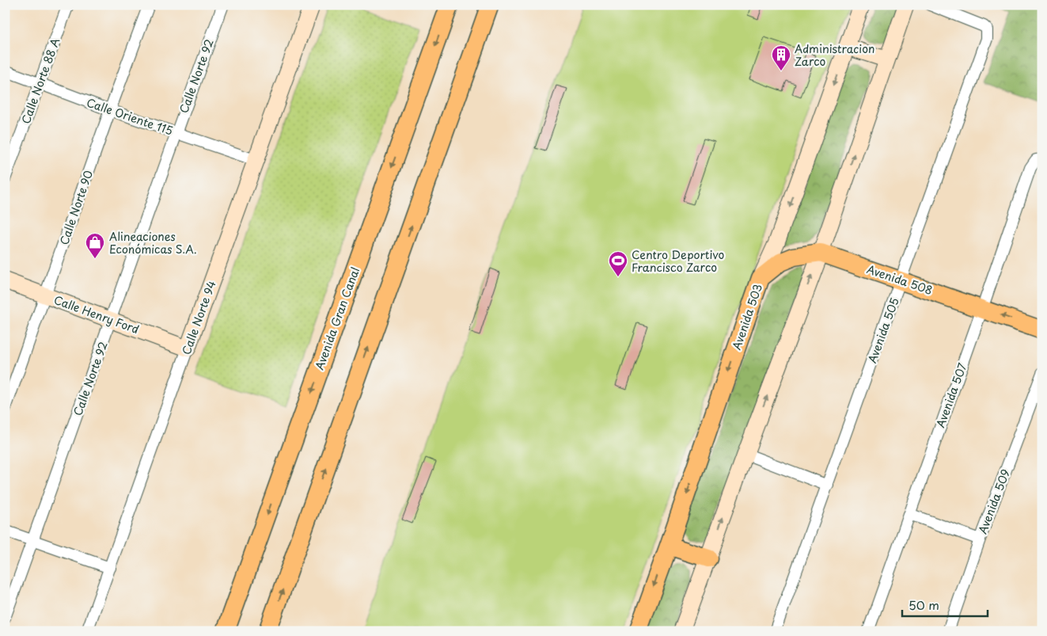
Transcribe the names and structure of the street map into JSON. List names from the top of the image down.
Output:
{
  "streets": {
    "main road": ["Avenida 508", "Avenida 503", "Avenida Gran Canal"],
    "street": [
      "Calle Norte 92",
      "Calle Norte 88 A",
      "Calle Oriente 115",
      "Calle Norte 90",
      "Calle Henry Ford",
      "Calle Norte 94",
      "Avenida 505",
      "Avenida 507",
      "Avenida 509"
    ]
  },
  "crossings": [
    ["Calle Norte 92", "Calle Oriente 115"],
    ["Calle Norte 92", "Calle Henry Ford"],
    ["Calle Norte 88 A", "Calle Oriente 115"],
    ["Calle Oriente 115", "Calle Norte 90"],
    ["Calle Oriente 115", "Calle Norte 94"],
    ["Calle Norte 90", "Calle Henry Ford"],
    ["Avenida 508", "Avenida 503"],
    ["Avenida 508", "Avenida 505"],
    ["Avenida 508", "Avenida 507"],
    ["Calle Henry Ford", "Calle Norte 94"]
  ],
  "places": {
    "building": ["Administracion Zarco"],
    "shop": ["Alineaciones Económicas S.A."],
    "sports": ["Centro Deportivo Francisco Zarco"]
  },
  "scale_bar": "50 m"
}
